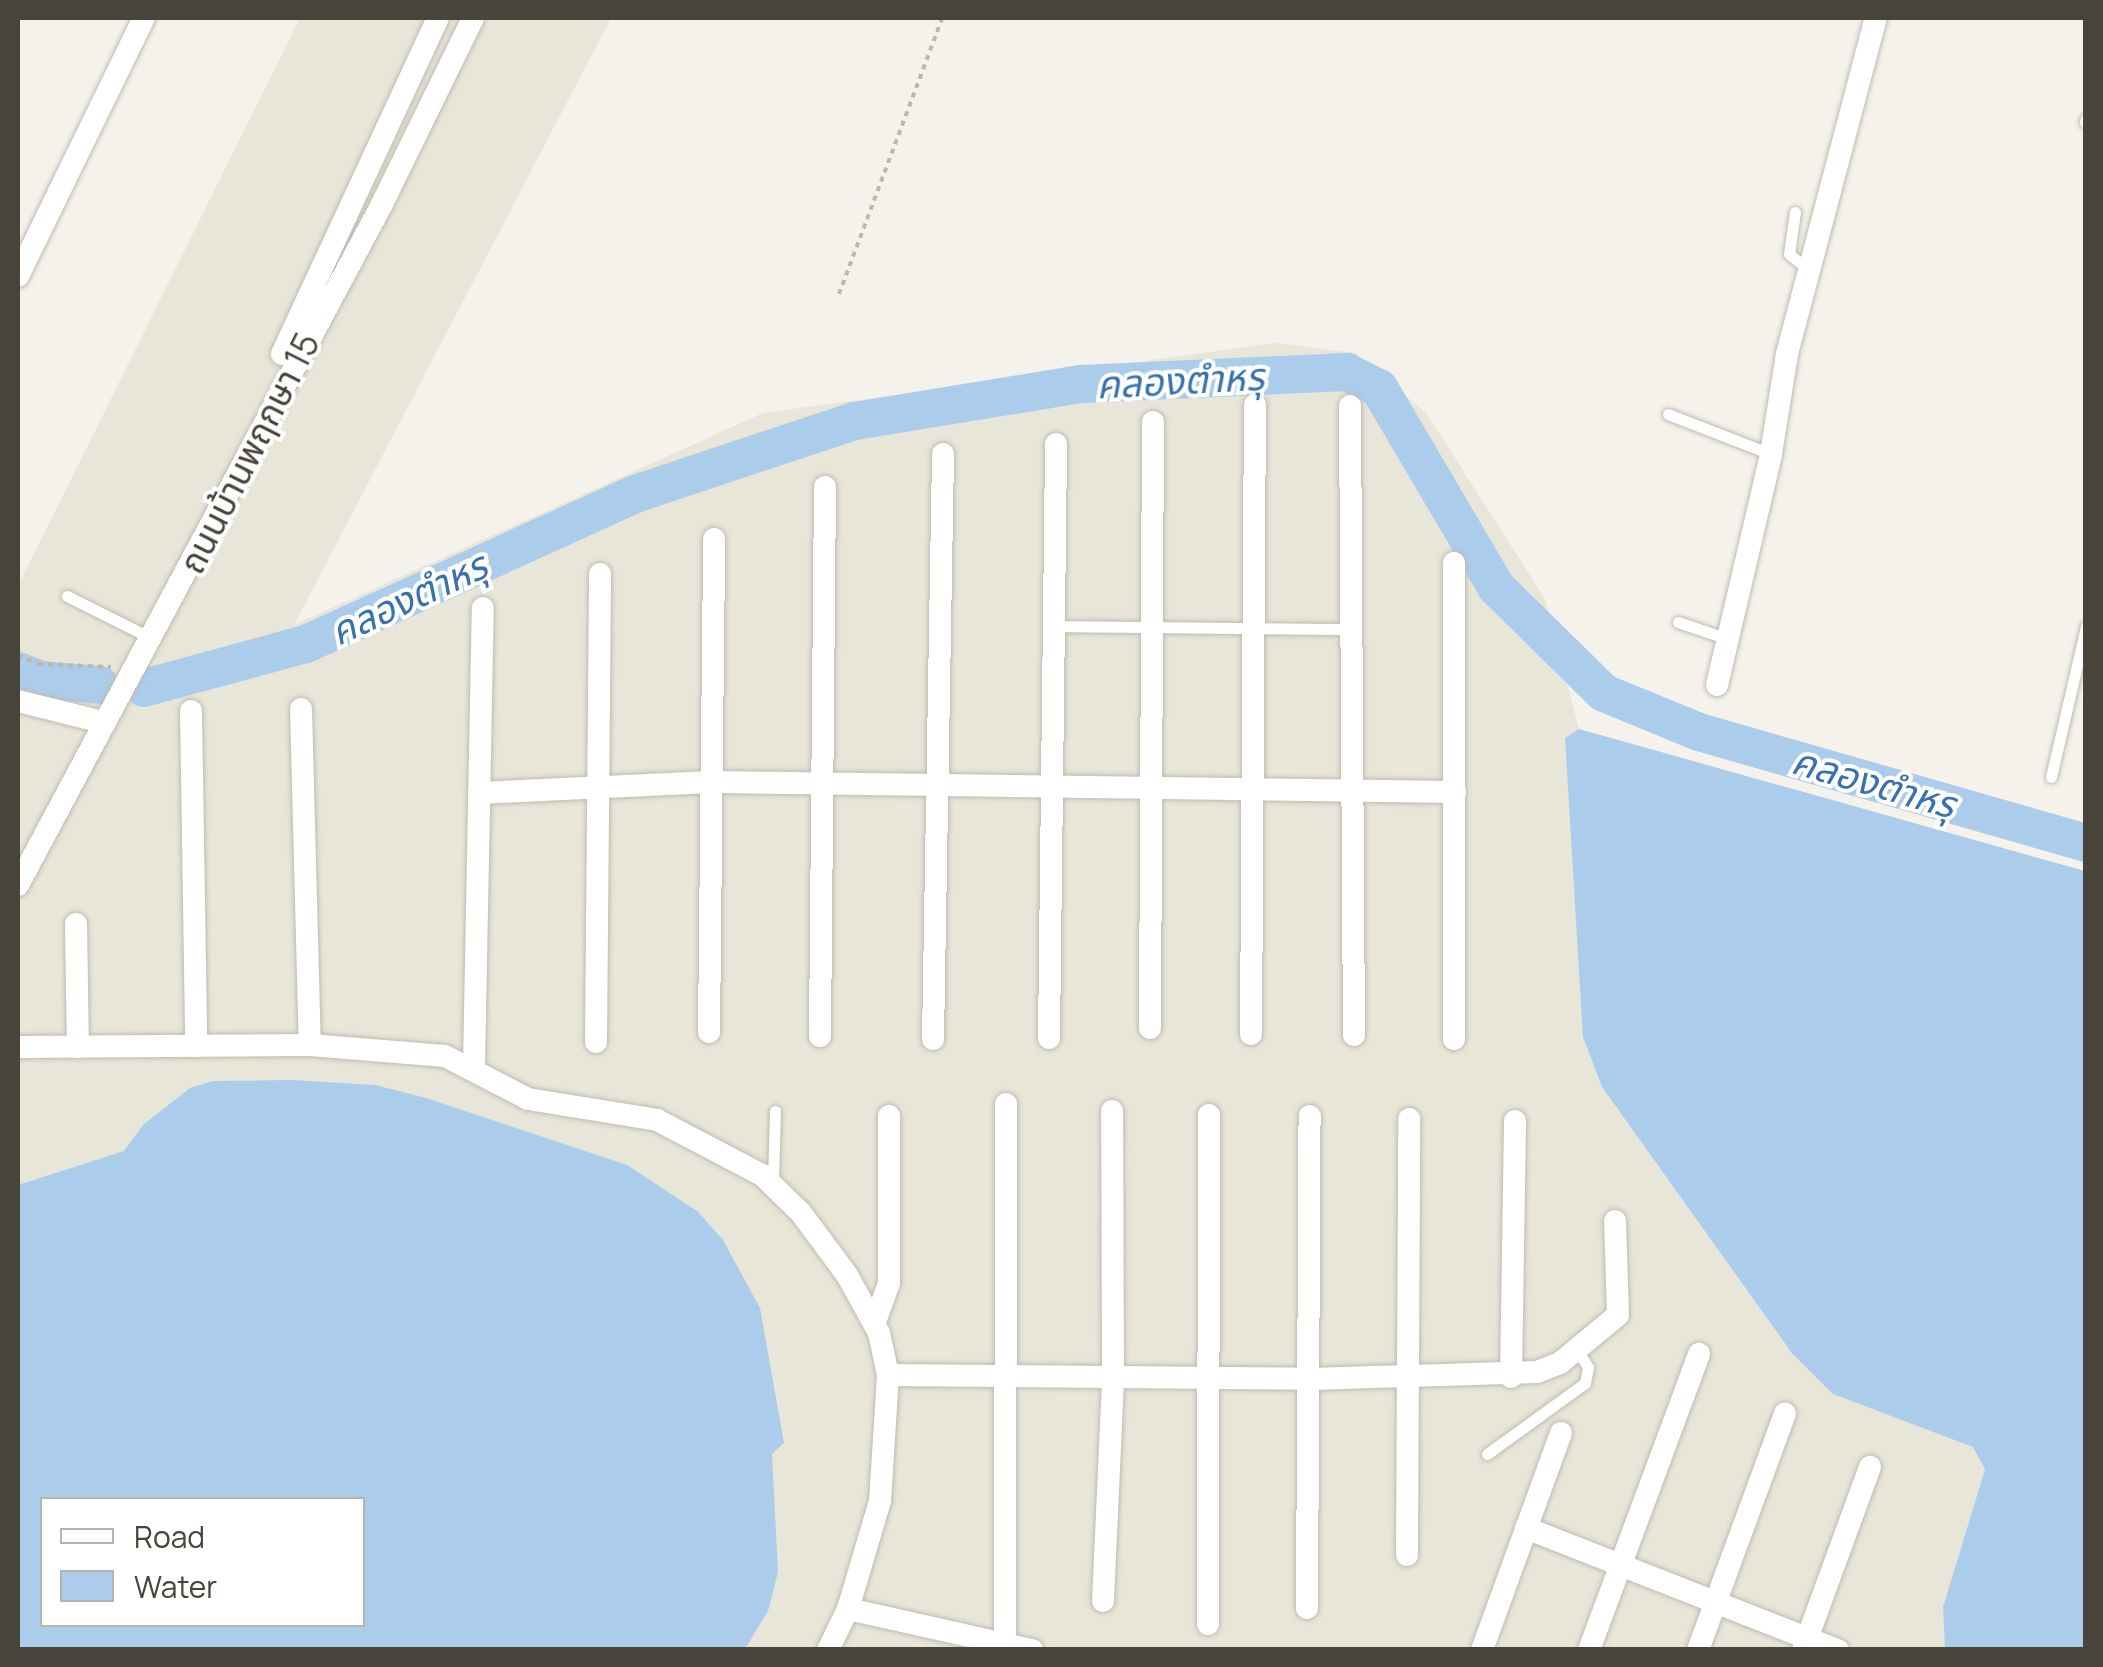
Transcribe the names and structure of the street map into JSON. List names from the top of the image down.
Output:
{
  "streets": {
    "street": ["ถนนบ้านพฤกษา 15"]
  },
  "water": ["คลองตำหรุ"],
  "legend": ["Road", "Water"]
}
